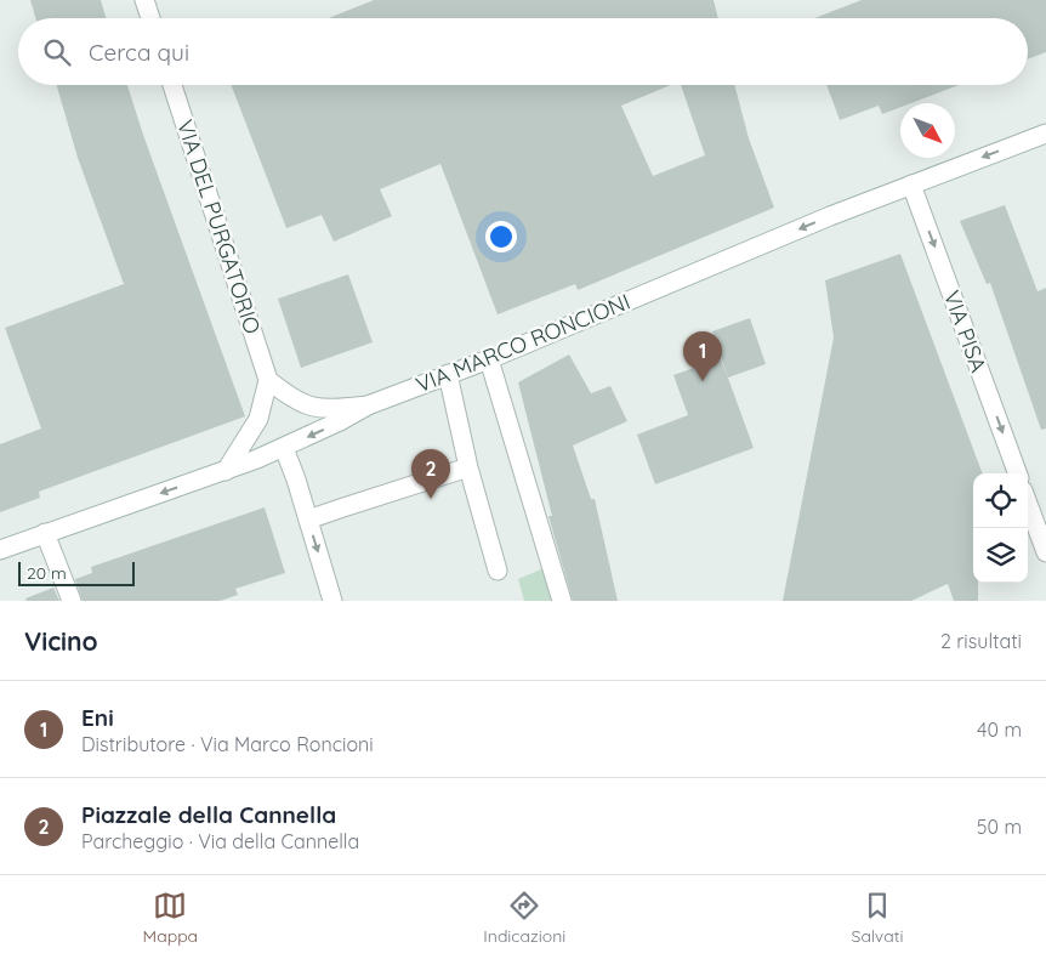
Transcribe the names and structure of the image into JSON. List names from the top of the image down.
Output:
{
  "streets": {
    "street": ["VIA DEL PURGATORIO", "VIA PISA", "VIA MARCO RONCIONI"]
  },
  "crossings": [
    ["VIA PISA", "VIA MARCO RONCIONI"]
  ],
  "one_way": ["VIA PISA", "VIA MARCO RONCIONI"],
  "scale_bar": "20 m",
  "north": "bottom right",
  "page": {
    "search": "Cerca qui",
    "pins": ["1", "2"],
    "scale": "20 m",
    "heading": ["Vicino", "2 risultati"],
    "list": [
      {
        "mark": "1",
        "name": "Eni",
        "note": "Distributore · Via Marco Roncioni",
        "value": "40 m"
      },
      {
        "mark": "2",
        "name": "Piazzale della Cannella",
        "note": "Parcheggio · Via della Cannella",
        "value": "50 m"
      }
    ],
    "nav": ["Mappa", "Indicazioni", "Salvati"]
  }
}
